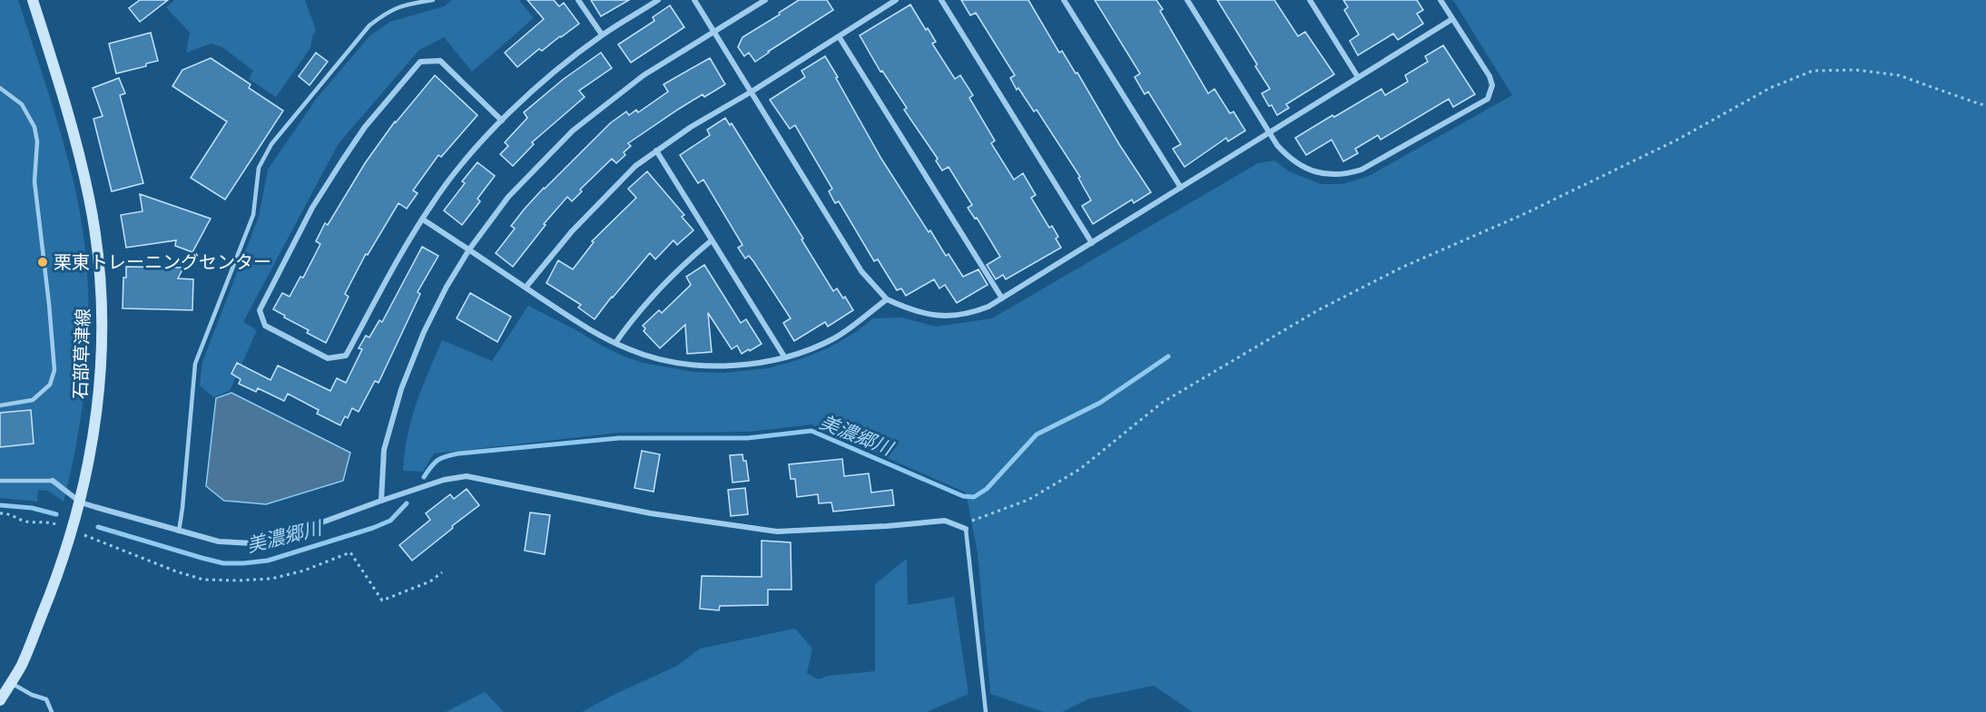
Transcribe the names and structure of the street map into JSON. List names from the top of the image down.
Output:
{
  "streets": {
    "main road": ["石部草津線"]
  },
  "water": ["美濃郷川"],
  "places": ["栗東トレーニングセンター"]
}
